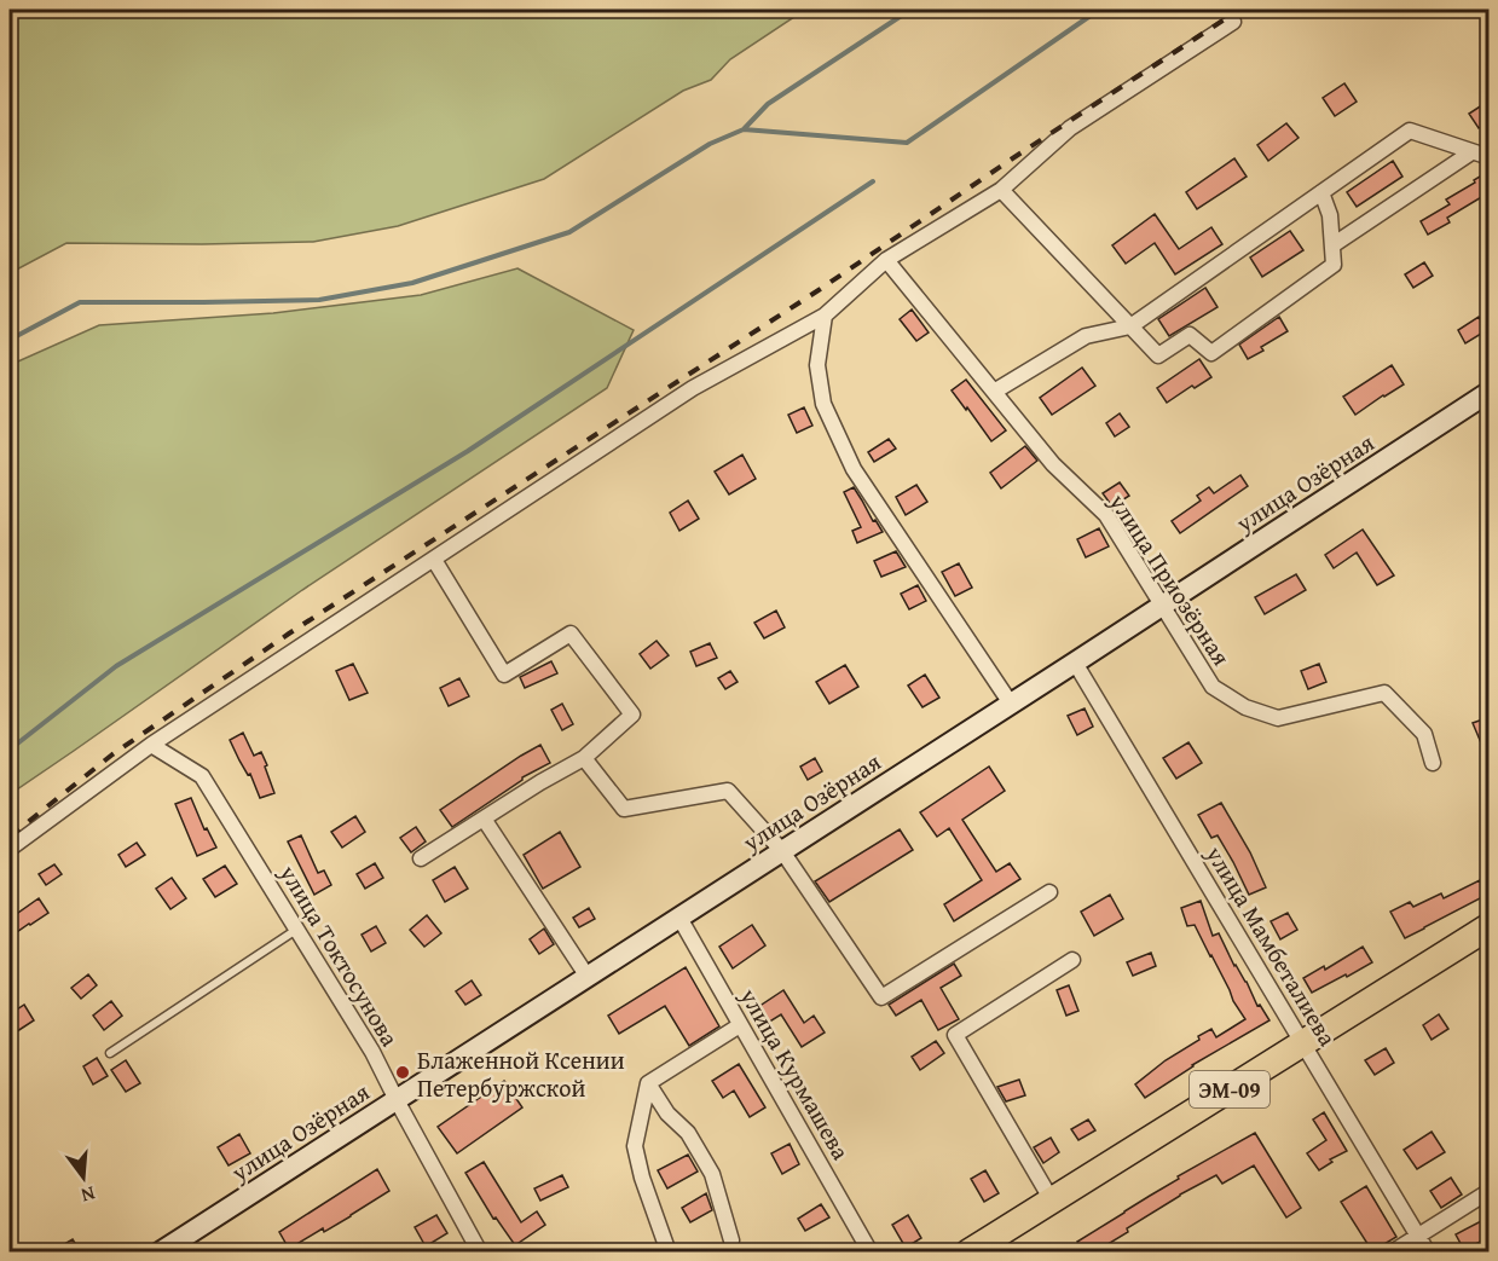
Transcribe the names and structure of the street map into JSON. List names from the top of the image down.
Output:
{
  "streets": {
    "highway": ["ЭМ-09"],
    "street": [
      "улица Озёрная",
      "улица Приозёрная",
      "улица Мамбеталиева",
      "улица Токтосунова",
      "улица Курмашева"
    ]
  },
  "crossings": [
    ["улица Озёрная", "улица Приозёрная"],
    ["улица Озёрная", "улица Мамбеталиева"],
    ["улица Озёрная", "улица Токтосунова"],
    ["улица Озёрная", "улица Курмашева"],
    ["улица Мамбеталиева", "ЭМ-09"]
  ],
  "places": ["Блаженной Ксении Петербуржской"],
  "north": "bottom"
}
